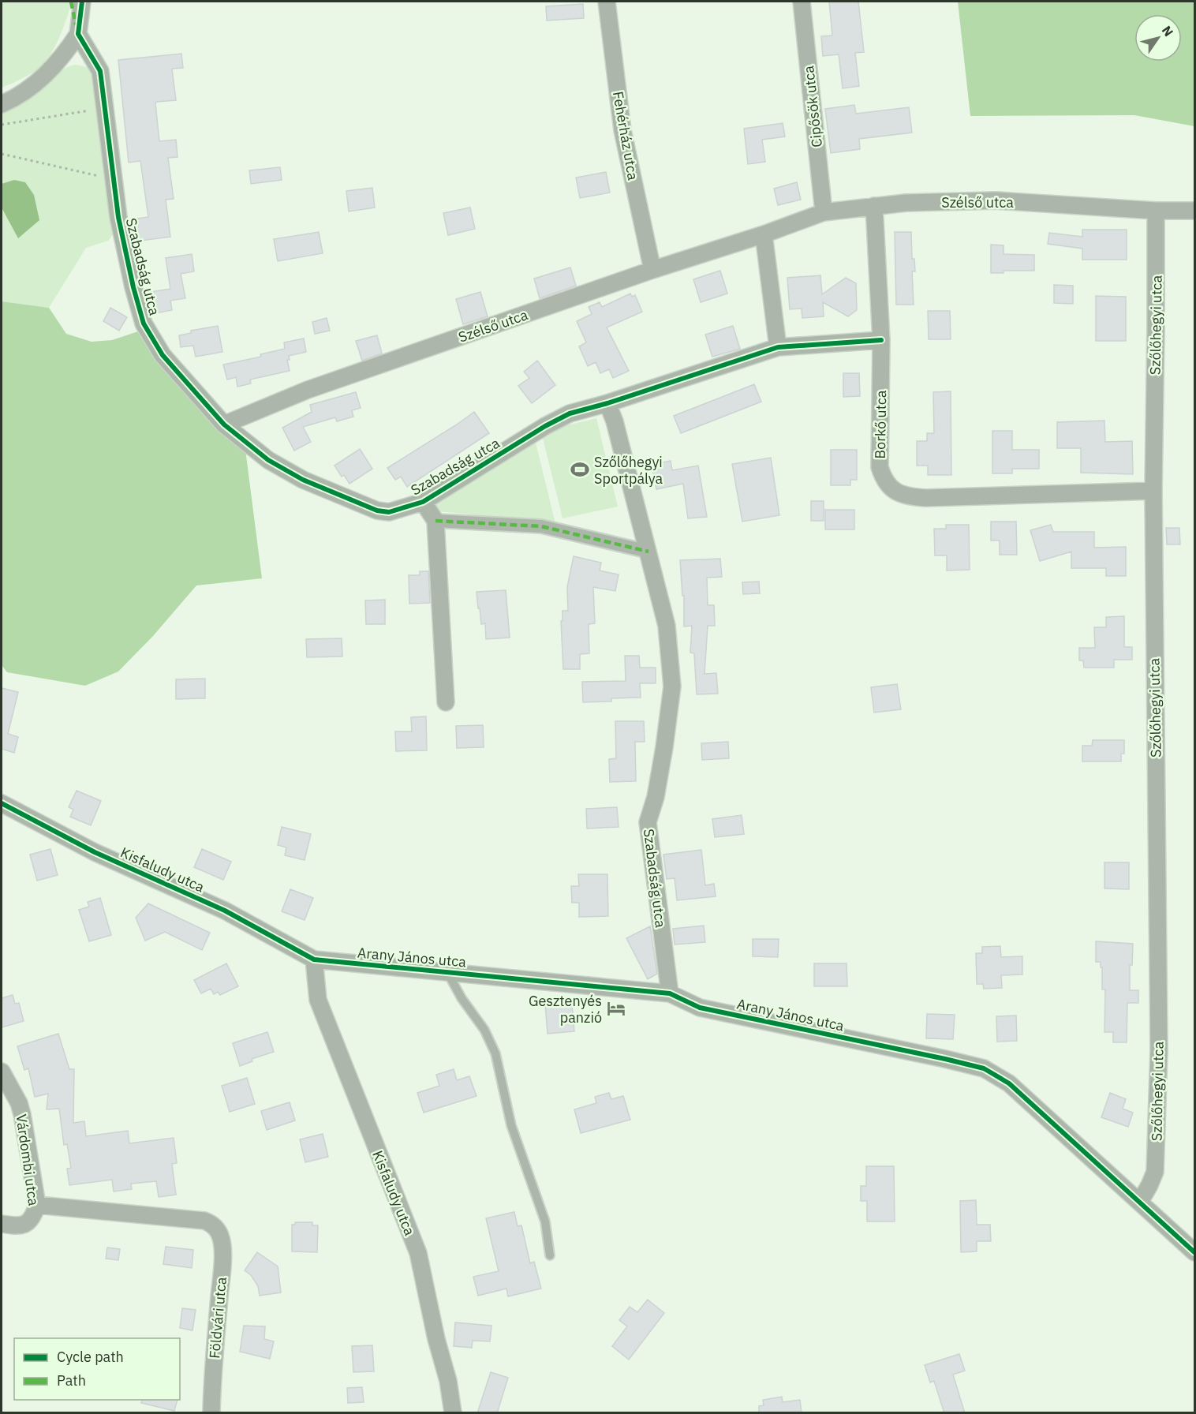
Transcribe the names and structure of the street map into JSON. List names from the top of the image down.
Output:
{
  "streets": {
    "street": [
      "Cipősök utca",
      "Fehérház utca",
      "Szélső utca",
      "Szabadság utca",
      "Szőlőhegyi utca",
      "Borkő utca",
      "Kisfaludy utca",
      "Arany János utca",
      "Várdombi utca",
      "Földvári utca"
    ]
  },
  "crossings": [
    ["Cipősök utca", "Szélső utca"],
    ["Fehérház utca", "Szélső utca"],
    ["Szélső utca", "Szabadság utca"],
    ["Szélső utca", "Szőlőhegyi utca"],
    ["Szélső utca", "Borkő utca"],
    ["Szabadság utca", "Borkő utca"],
    ["Szabadság utca", "Arany János utca"],
    ["Szőlőhegyi utca", "Borkő utca"],
    ["Szőlőhegyi utca", "Arany János utca"],
    ["Kisfaludy utca", "Arany János utca"],
    ["Várdombi utca", "Földvári utca"]
  ],
  "places": {
    "sports": ["Szőlőhegyi Sportpálya"],
    "hotel": ["Gesztenyés panzió"]
  },
  "legend": ["Cycle path", "Path"],
  "north": "top right"
}
